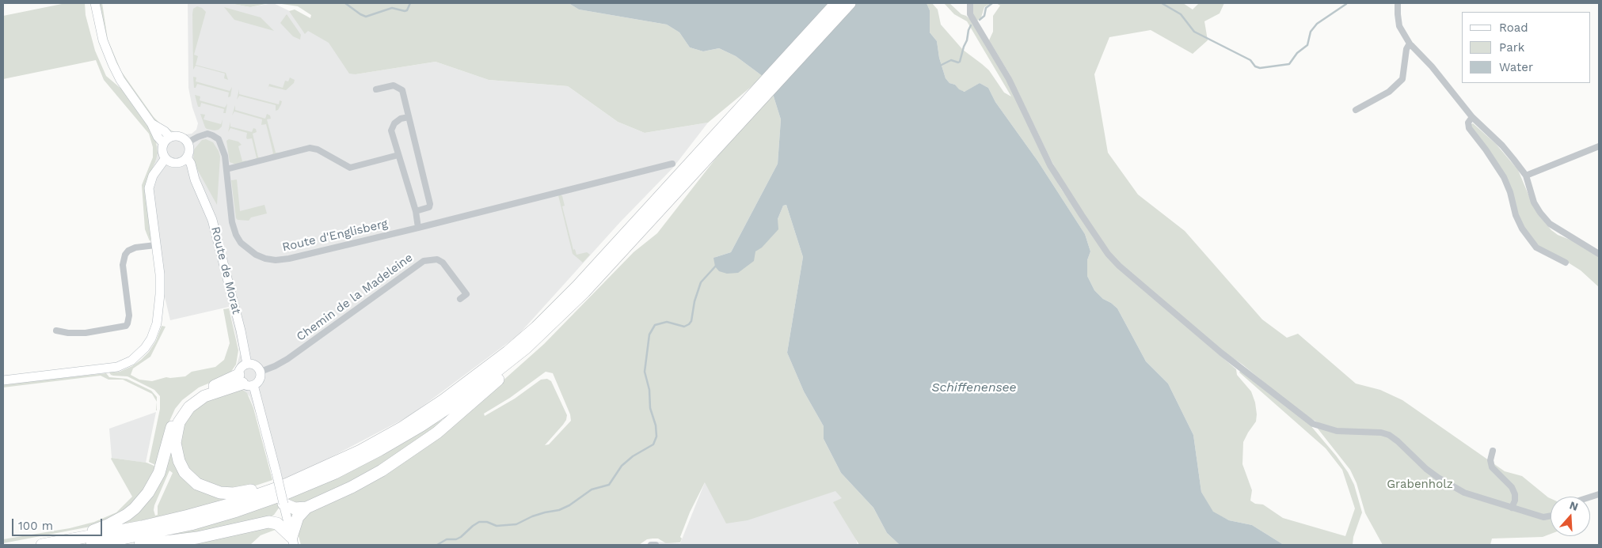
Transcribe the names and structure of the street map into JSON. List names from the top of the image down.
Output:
{
  "streets": {
    "main road": ["Route de Morat"],
    "street": ["Route d'Englisberg", "Chemin de la Madeleine"]
  },
  "crossings": [
    ["Route d'Englisberg", "Route de Morat"],
    ["Route de Morat", "Chemin de la Madeleine"]
  ],
  "water": ["Schiffenensee"],
  "parks": ["Grabenholz"],
  "legend": ["Road", "Park", "Water"],
  "scale_bar": "100 m",
  "north": "top"
}
